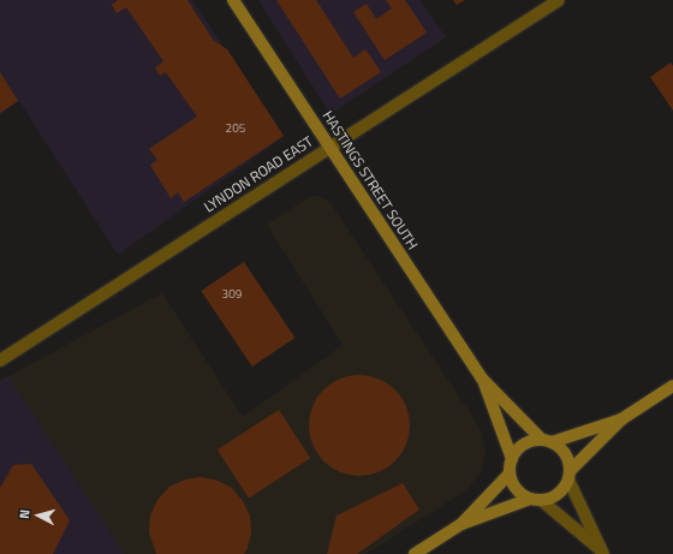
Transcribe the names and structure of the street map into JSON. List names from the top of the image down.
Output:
{
  "streets": {
    "main road": ["HASTINGS STREET SOUTH"],
    "street": ["LYNDON ROAD EAST"]
  },
  "crossings": [
    ["LYNDON ROAD EAST", "HASTINGS STREET SOUTH"]
  ],
  "house_numbers": ["205", "309"],
  "north": "left"
}
